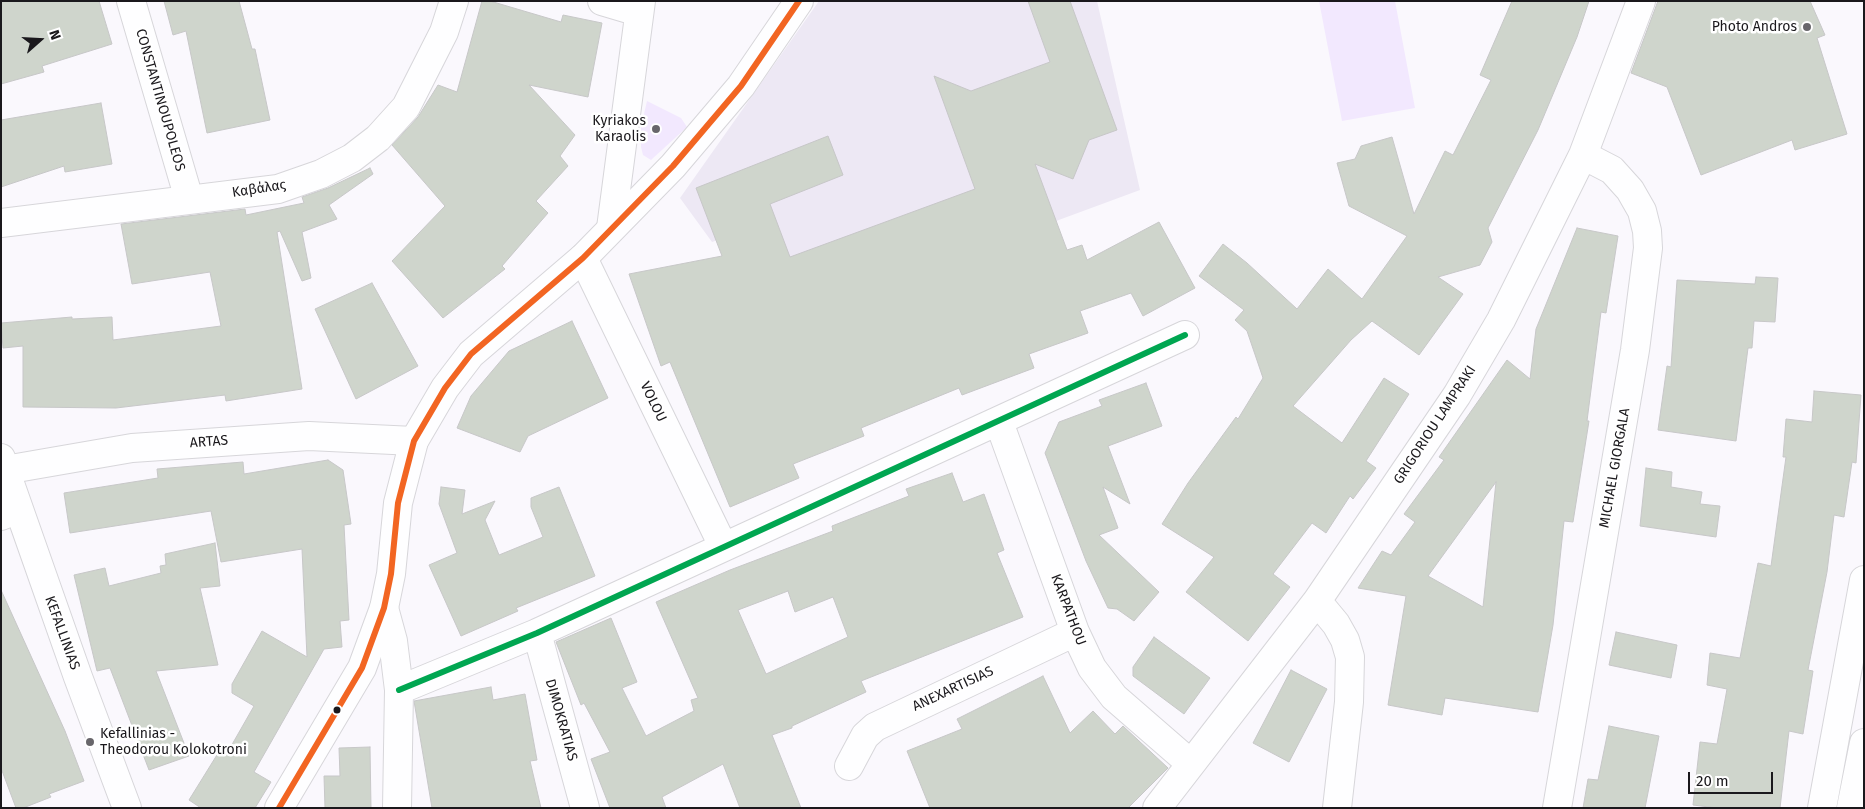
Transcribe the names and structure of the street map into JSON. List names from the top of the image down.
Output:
{
  "streets": {
    "street": [
      "CONSTANTINOUPOLEOS",
      "Καβάλας",
      "VOLOU",
      "GRIGORIOU LAMPRAKI",
      "ARTAS",
      "MICHAEL GIORGALA",
      "KARPATHOU",
      "KEFALLINIAS",
      "ANEXARTISIAS",
      "DIMOKRATIAS"
    ]
  },
  "crossings": [
    ["CONSTANTINOUPOLEOS", "Καβάλας"],
    ["GRIGORIOU LAMPRAKI", "MICHAEL GIORGALA"],
    ["GRIGORIOU LAMPRAKI", "KARPATHOU"],
    ["ARTAS", "KEFALLINIAS"],
    ["KARPATHOU", "ANEXARTISIAS"]
  ],
  "places": ["Photo Andros", "Kyriakos Karaolis", "Kefallinias - Theodorou Kolokotroni"],
  "scale_bar": "20 m",
  "north": "right"
}
